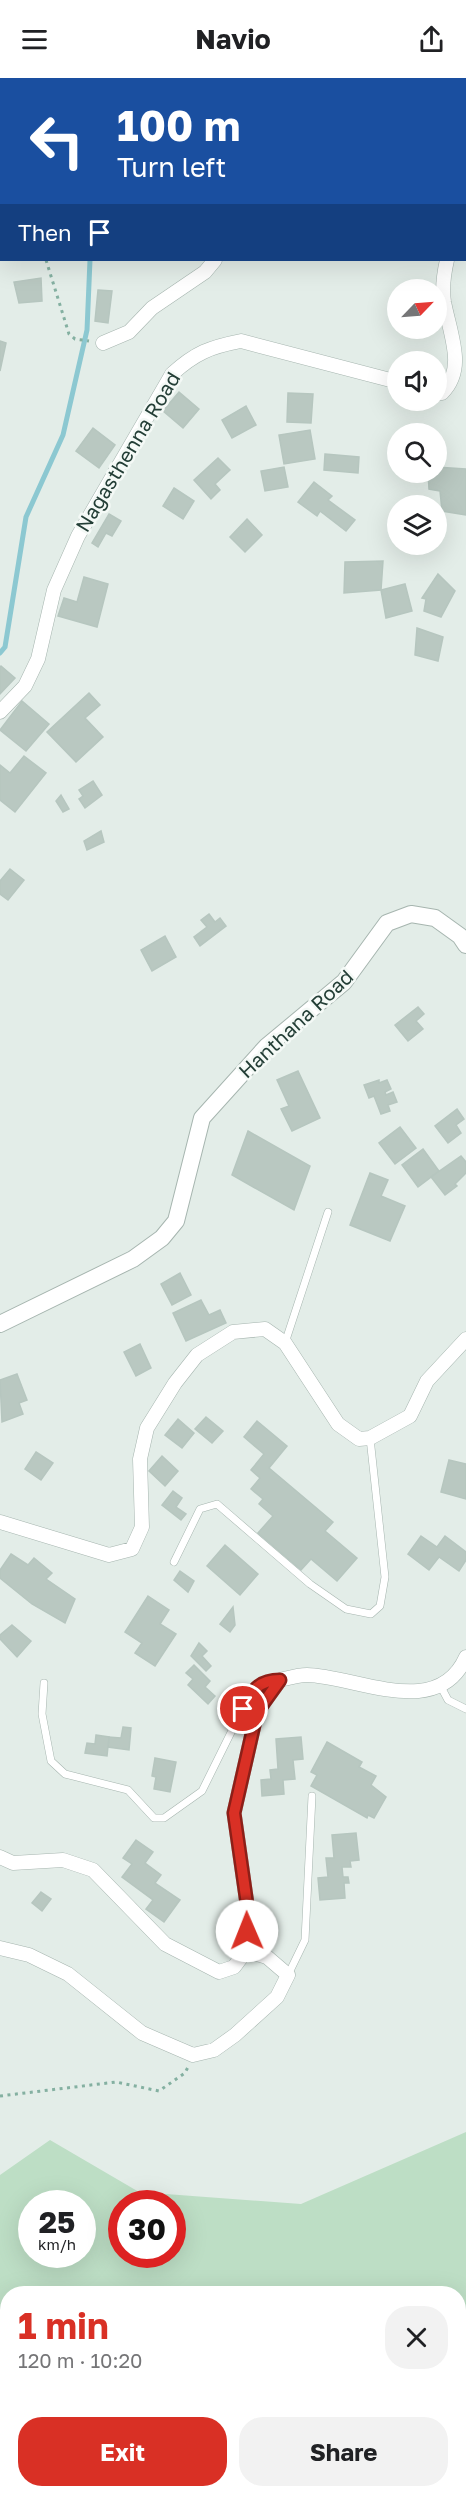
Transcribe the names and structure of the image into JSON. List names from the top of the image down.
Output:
{
  "streets": {
    "street": ["Nagasthenna Road", "Hanthana Road"]
  },
  "north": "top right",
  "page": {
    "header": "Navio",
    "turn": ["100 m", "Turn left"],
    "then": "Then",
    "speed": "25 km/h",
    "limit": "30",
    "heading": ["1 min", "120 m · 10:20"],
    "buttons": ["Exit", "Share"]
  }
}
